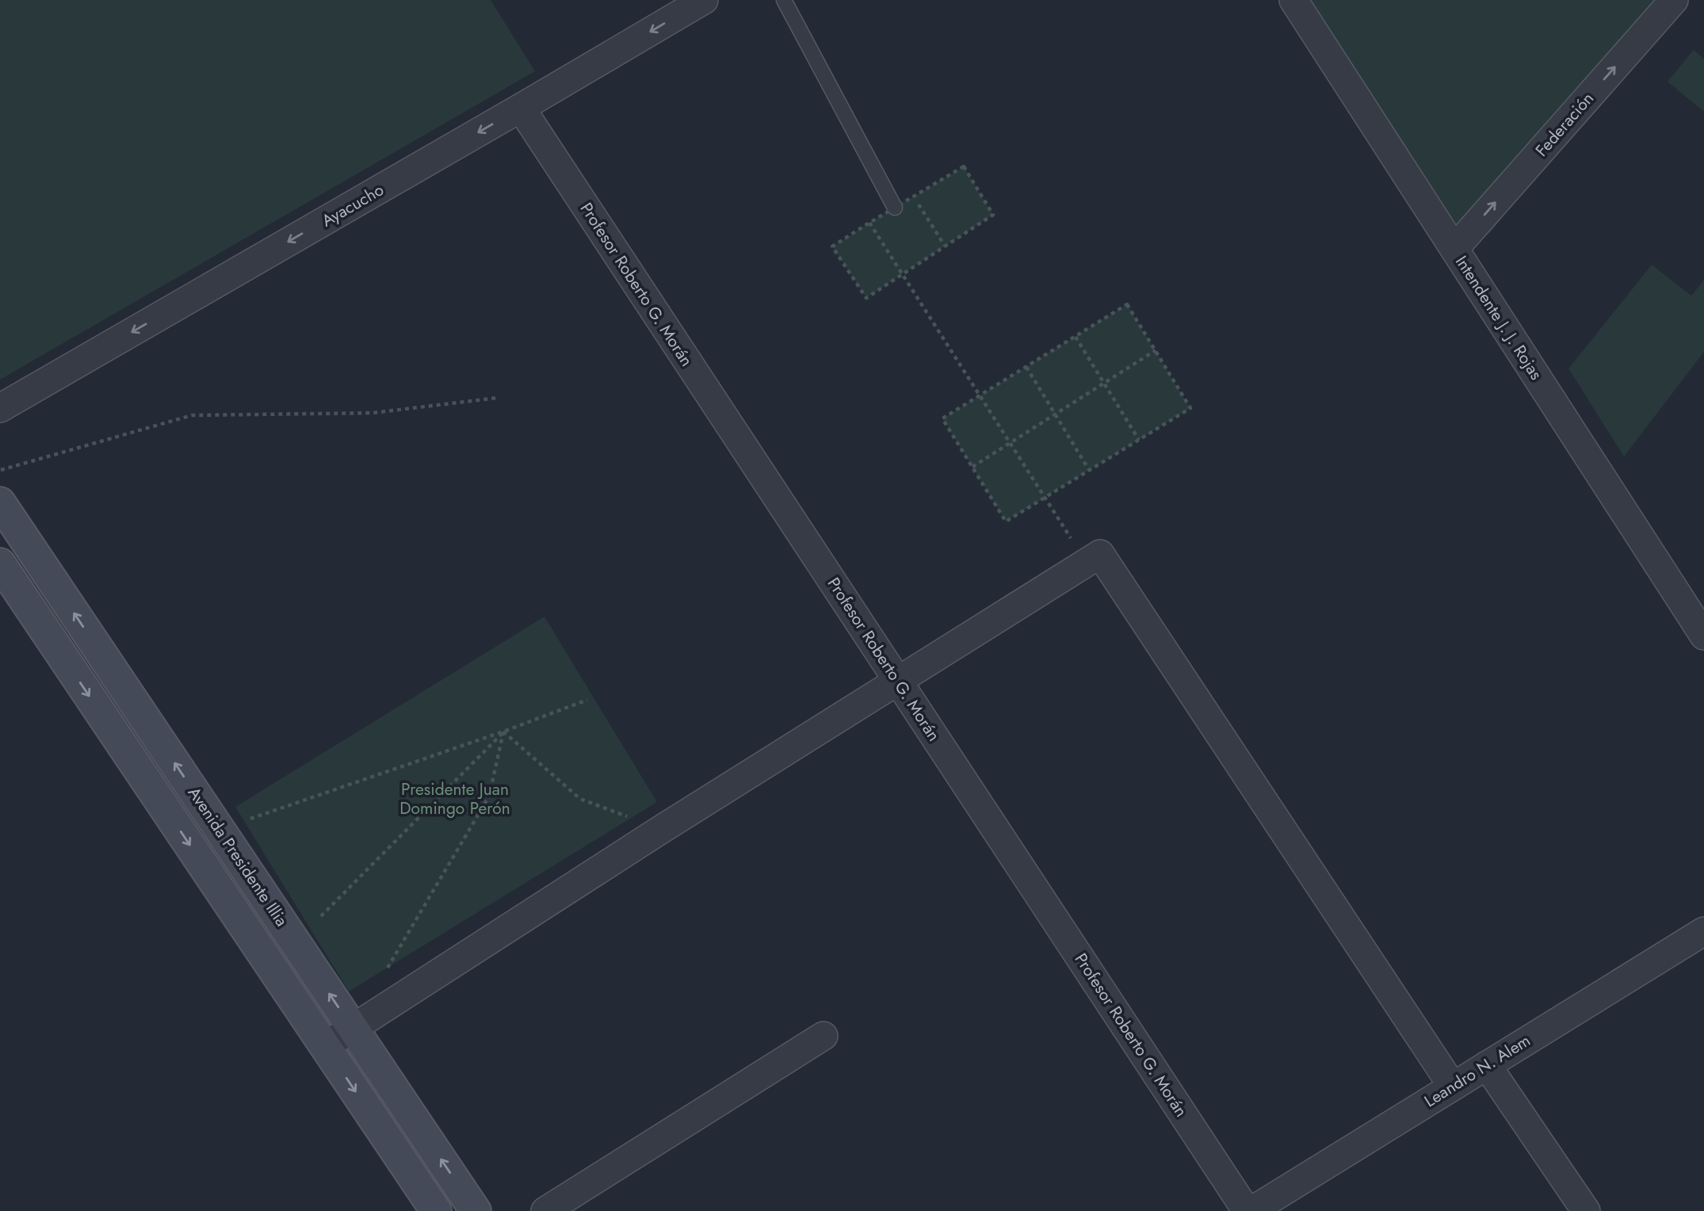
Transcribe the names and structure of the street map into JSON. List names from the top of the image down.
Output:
{
  "streets": {
    "main road": ["Avenida Presidente Illia"],
    "street": [
      "Federación",
      "Ayacucho",
      "Profesor Roberto G. Morán",
      "Intendente J. J. Rojas",
      "Leandro N. Alem"
    ]
  },
  "crossings": [
    ["Federación", "Intendente J. J. Rojas"],
    ["Ayacucho", "Profesor Roberto G. Morán"]
  ],
  "one_way": ["Federación", "Ayacucho"],
  "parks": ["Presidente Juan Domingo Perón"]
}
